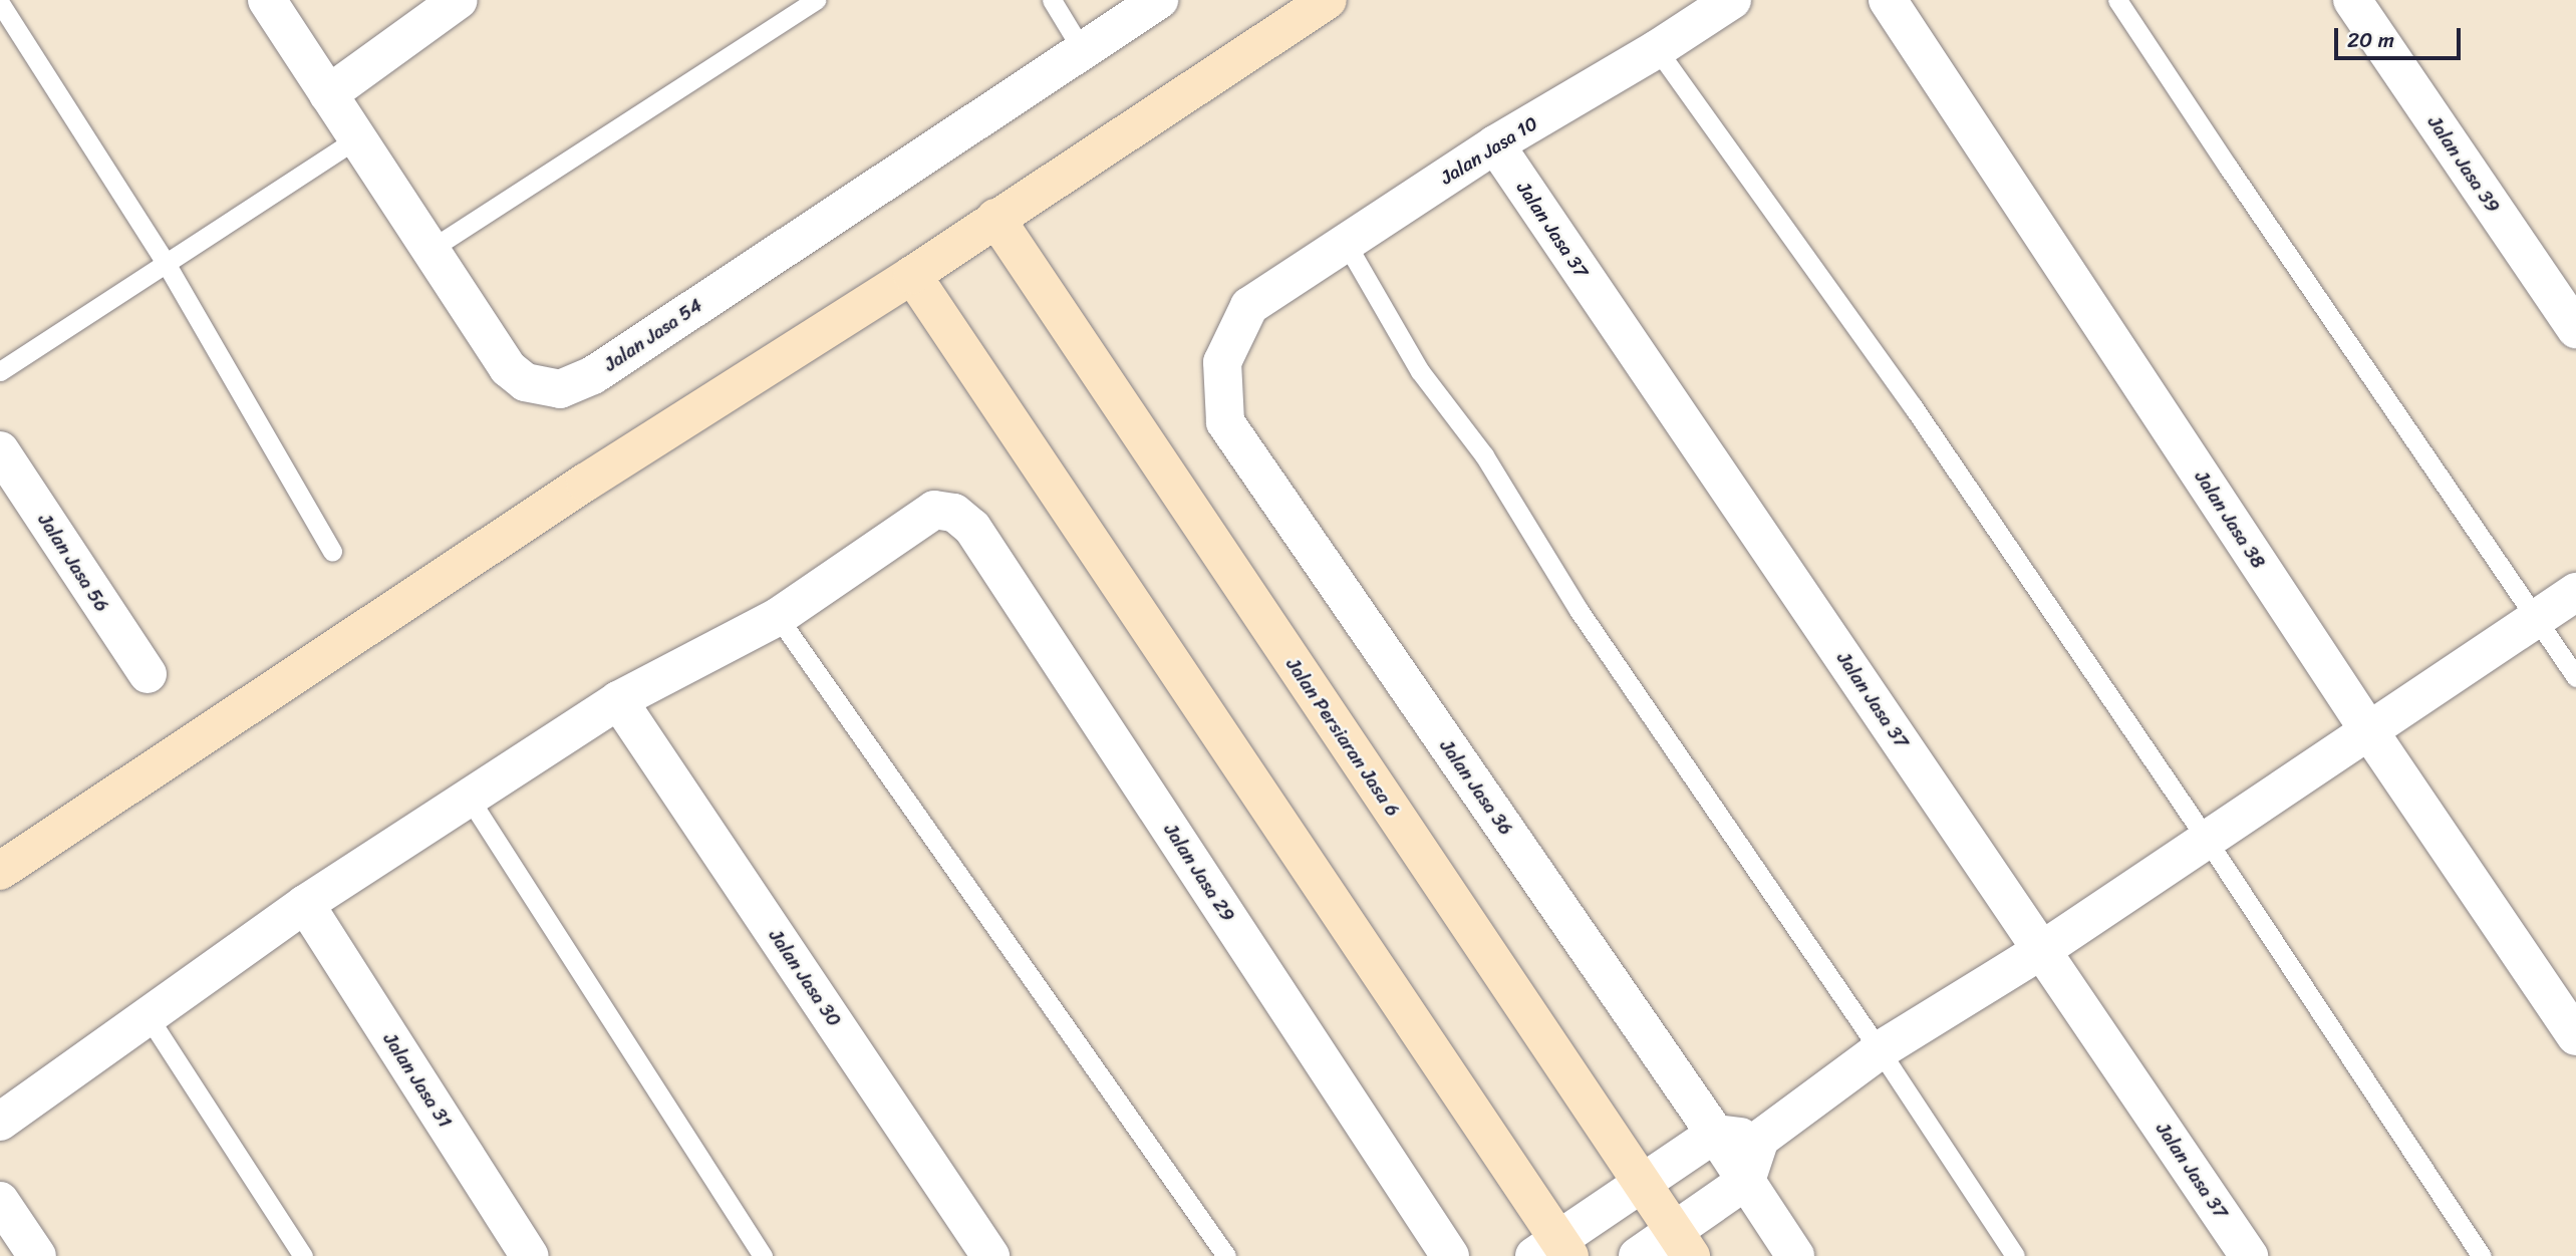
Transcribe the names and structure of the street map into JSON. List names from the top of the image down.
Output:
{
  "streets": {
    "street": [
      "Jalan Jasa 10",
      "Jalan Jasa 39",
      "Jalan Jasa 37",
      "Jalan Jasa 54",
      "Jalan Jasa 38",
      "Jalan Jasa 56",
      "Jalan Persiaran Jasa 6",
      "Jalan Jasa 36",
      "Jalan Jasa 29",
      "Jalan Jasa 30",
      "Jalan Jasa 31"
    ]
  },
  "crossings": [
    ["Jalan Jasa 10", "Jalan Jasa 37"],
    ["Jalan Jasa 10", "Jalan Jasa 36"]
  ],
  "scale_bar": "20 m"
}
